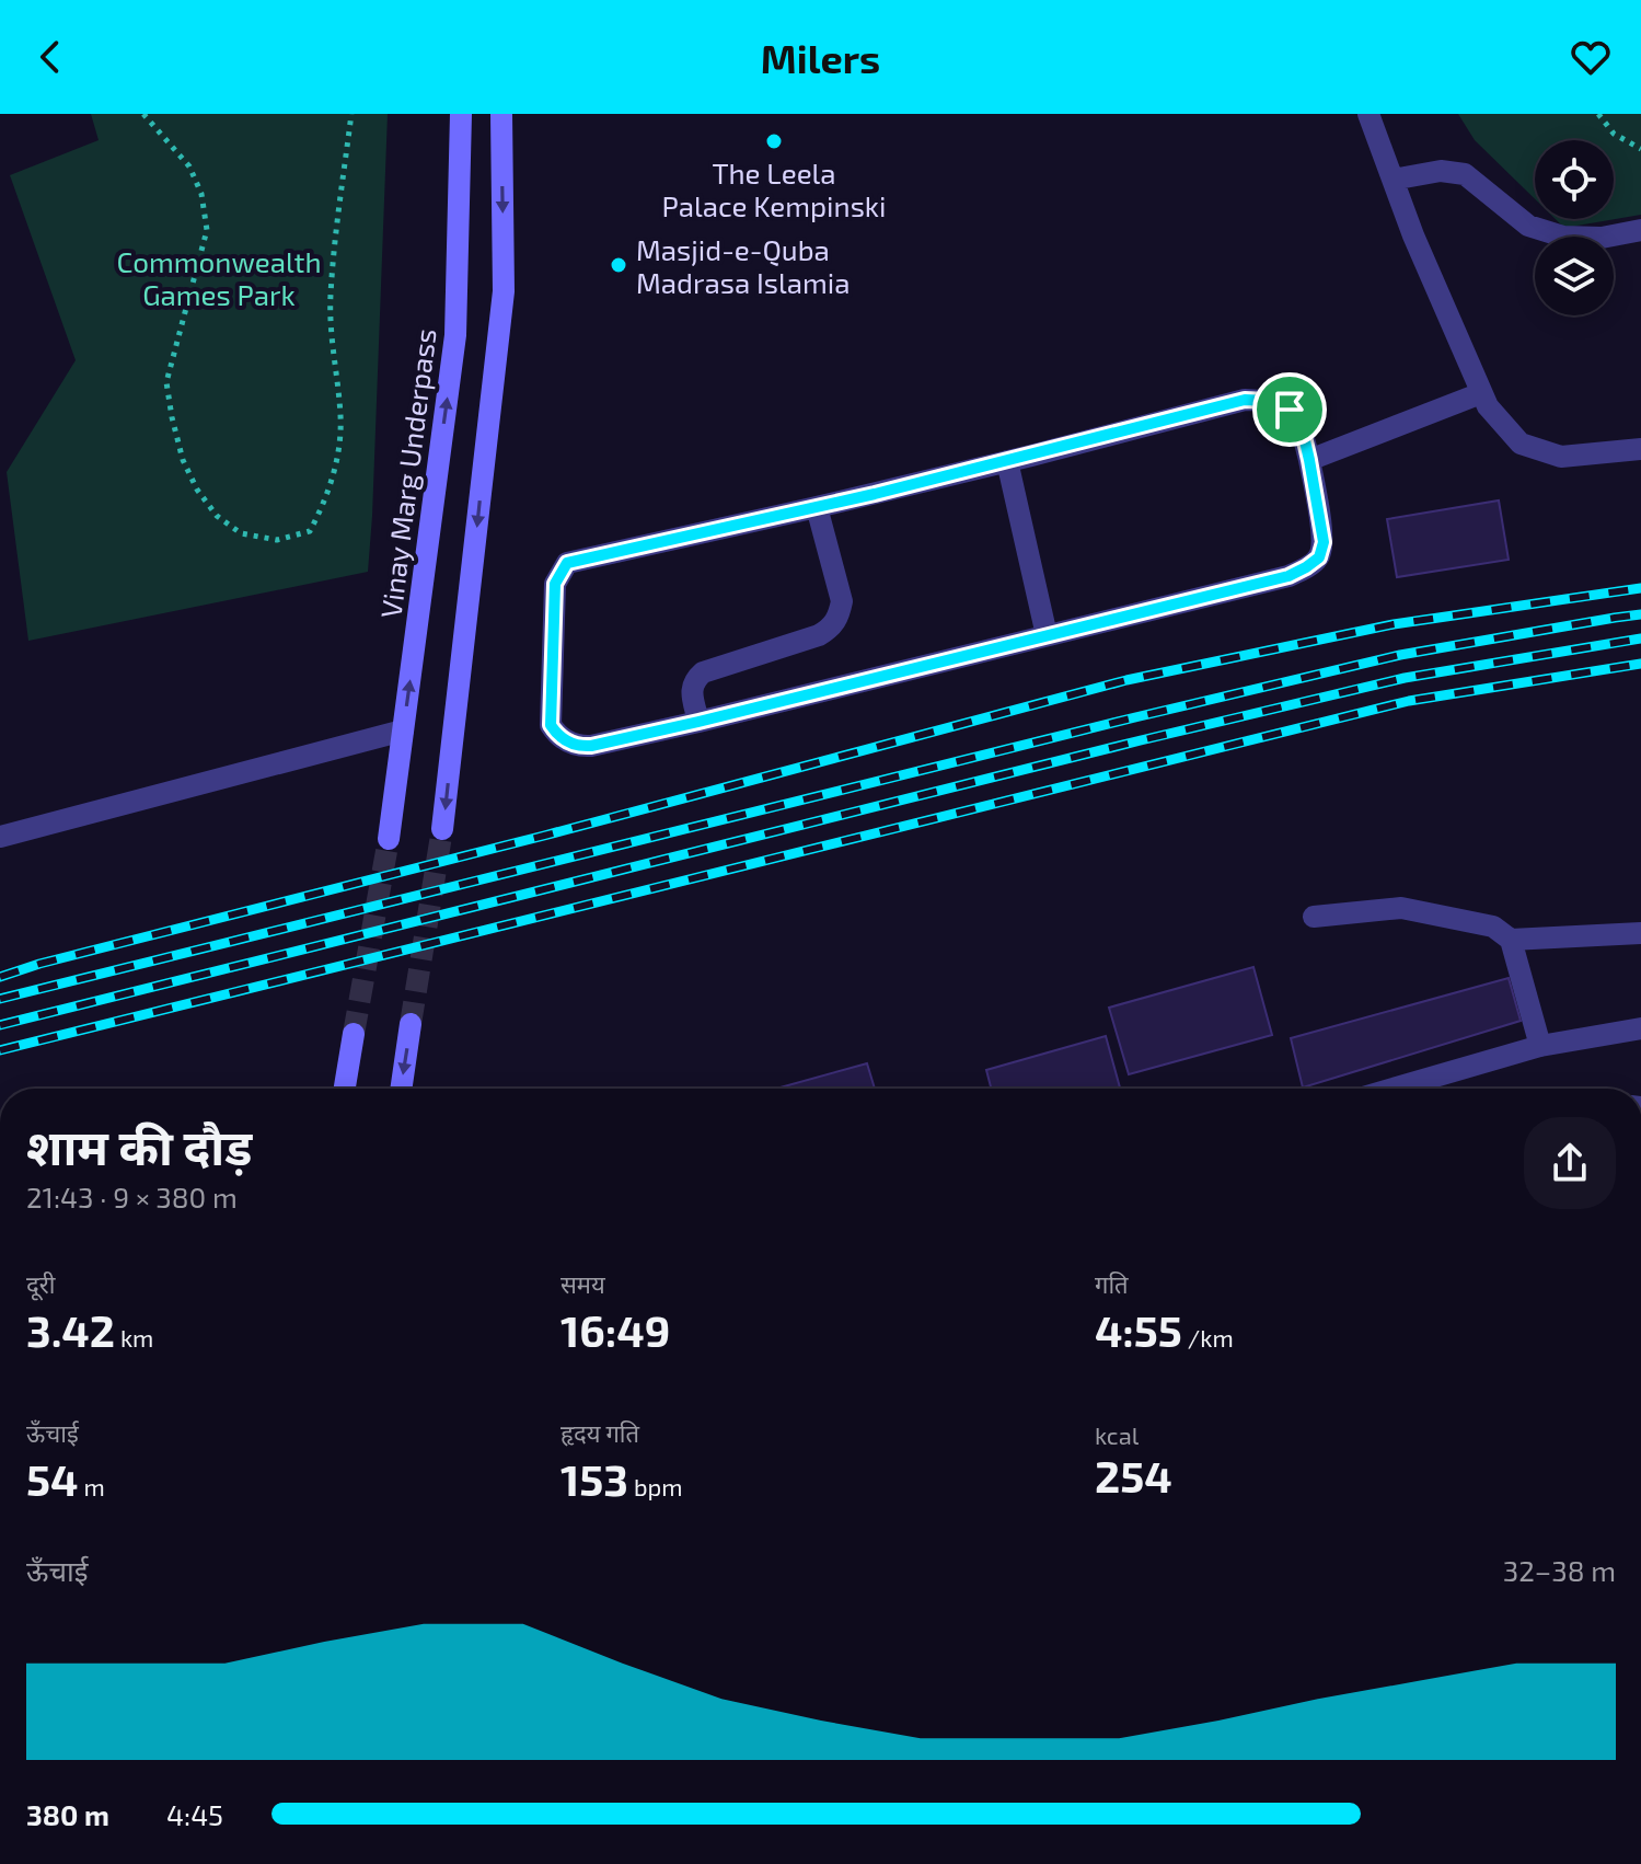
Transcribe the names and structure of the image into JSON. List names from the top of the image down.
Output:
{
  "streets": {
    "main road": ["Vinay Marg Underpass"]
  },
  "parks": ["Commonwealth Games Park"],
  "places": ["The Leela Palace Kempinski", "Masjid-e-Quba Madrasa Islamia"],
  "page": {
    "header": "Milers",
    "heading": ["शाम की दौड़", "21:43 · 9 × 380 m"],
    "stats": [
      ["दूरी", "3.42 km"],
      ["समय", "16:49"],
      ["गति", "4:55 /km"],
      ["ऊँचाई", "54 m"],
      ["हृदय गति", "153 bpm"],
      ["kcal", "254"]
    ],
    "chart": ["ऊँचाई", "32–38 m"],
    "list": [
      {
        "name": "380 m",
        "note": "4:45"
      }
    ]
  }
}
